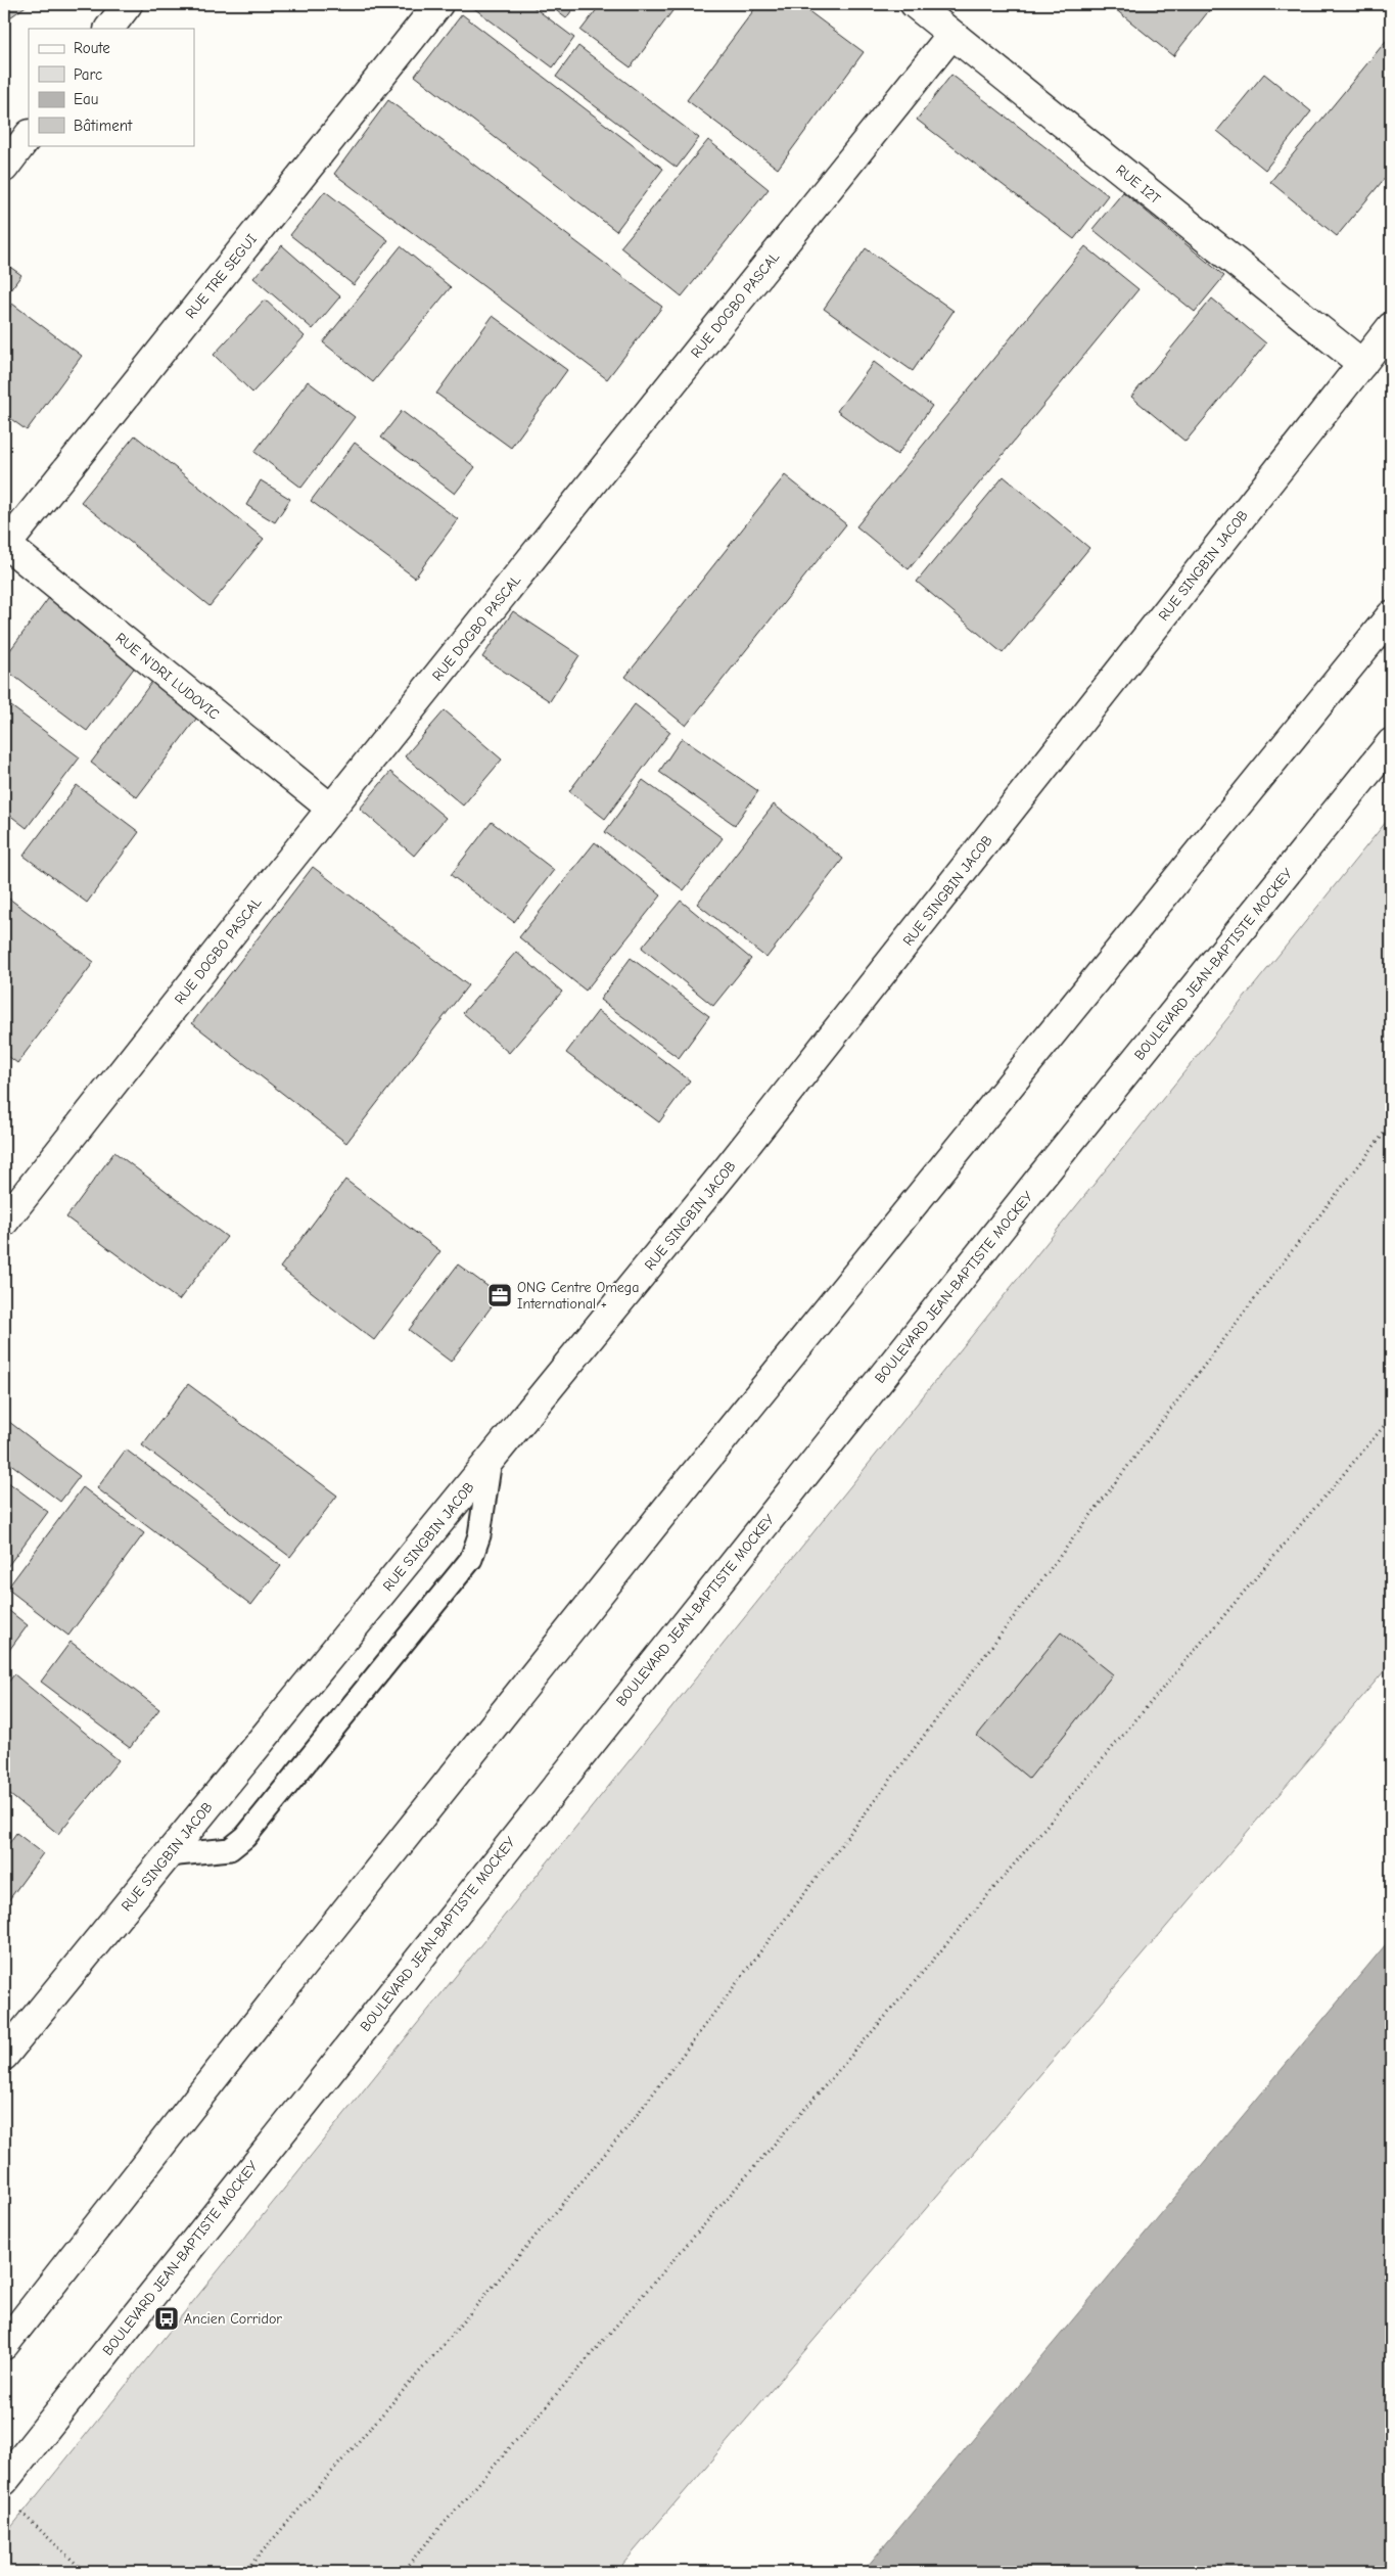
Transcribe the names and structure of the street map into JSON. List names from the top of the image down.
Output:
{
  "streets": {
    "main road": [
      "RUE I2T",
      "RUE TRE SEGUI",
      "RUE DOGBO PASCAL",
      "RUE SINGBIN JACOB",
      "RUE N'DRI LUDOVIC",
      "BOULEVARD JEAN-BAPTISTE MOCKEY"
    ]
  },
  "crossings": [
    ["RUE I2T", "RUE DOGBO PASCAL"],
    ["RUE I2T", "RUE SINGBIN JACOB"],
    ["RUE TRE SEGUI", "RUE N'DRI LUDOVIC"],
    ["RUE DOGBO PASCAL", "RUE N'DRI LUDOVIC"]
  ],
  "places": {
    "office": ["ONG Centre Omega International +"],
    "bus stop": ["Ancien Corridor"]
  },
  "legend": [
    "Route",
    "Parc",
    "Eau",
    "Bâtiment"
  ]
}
